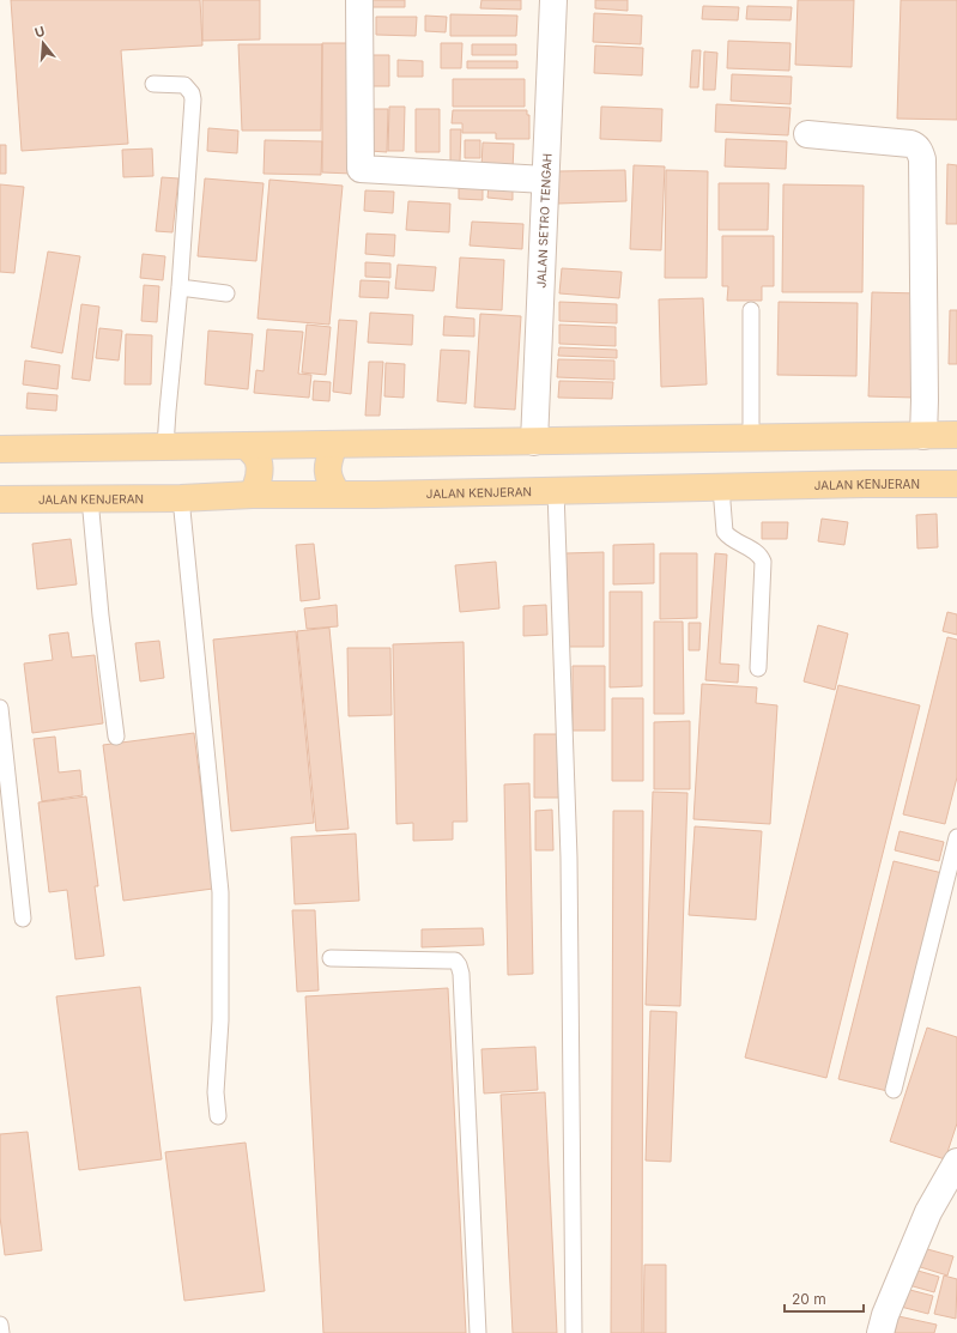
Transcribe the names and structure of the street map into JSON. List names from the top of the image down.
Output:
{
  "streets": {
    "main road": ["JALAN KENJERAN"],
    "street": ["JALAN SETRO TENGAH"]
  },
  "scale_bar": "20 m",
  "north": "top"
}
